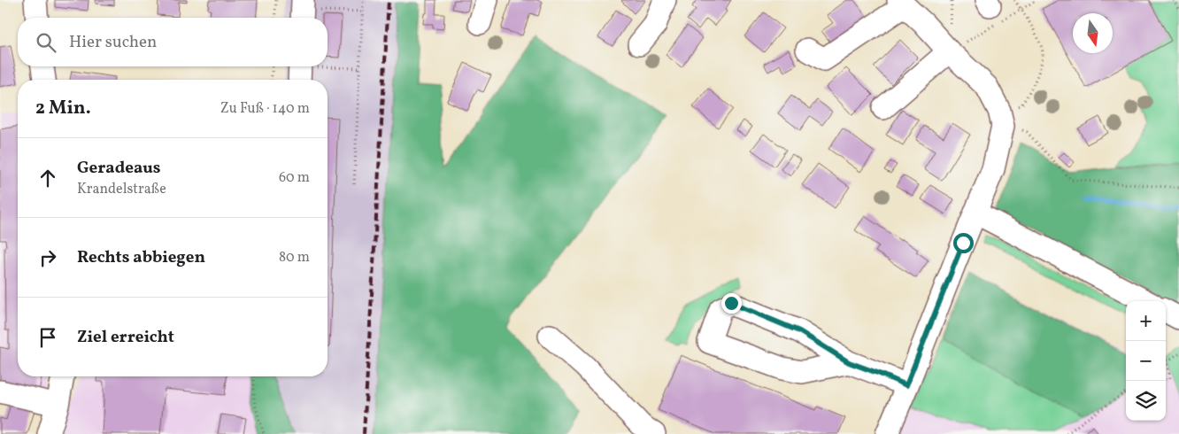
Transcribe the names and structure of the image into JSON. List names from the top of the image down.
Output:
{
  "north": "bottom",
  "page": {
    "search": "Hier suchen",
    "heading": ["2 Min.", "Zu Fuß · 140 m"],
    "list": [
      ["Geradeaus", "Krandelstraße", "60 m"],
      ["Rechts abbiegen", "80 m"],
      "Ziel erreicht"
    ],
    "map_buttons": ["+", "−"]
  }
}
